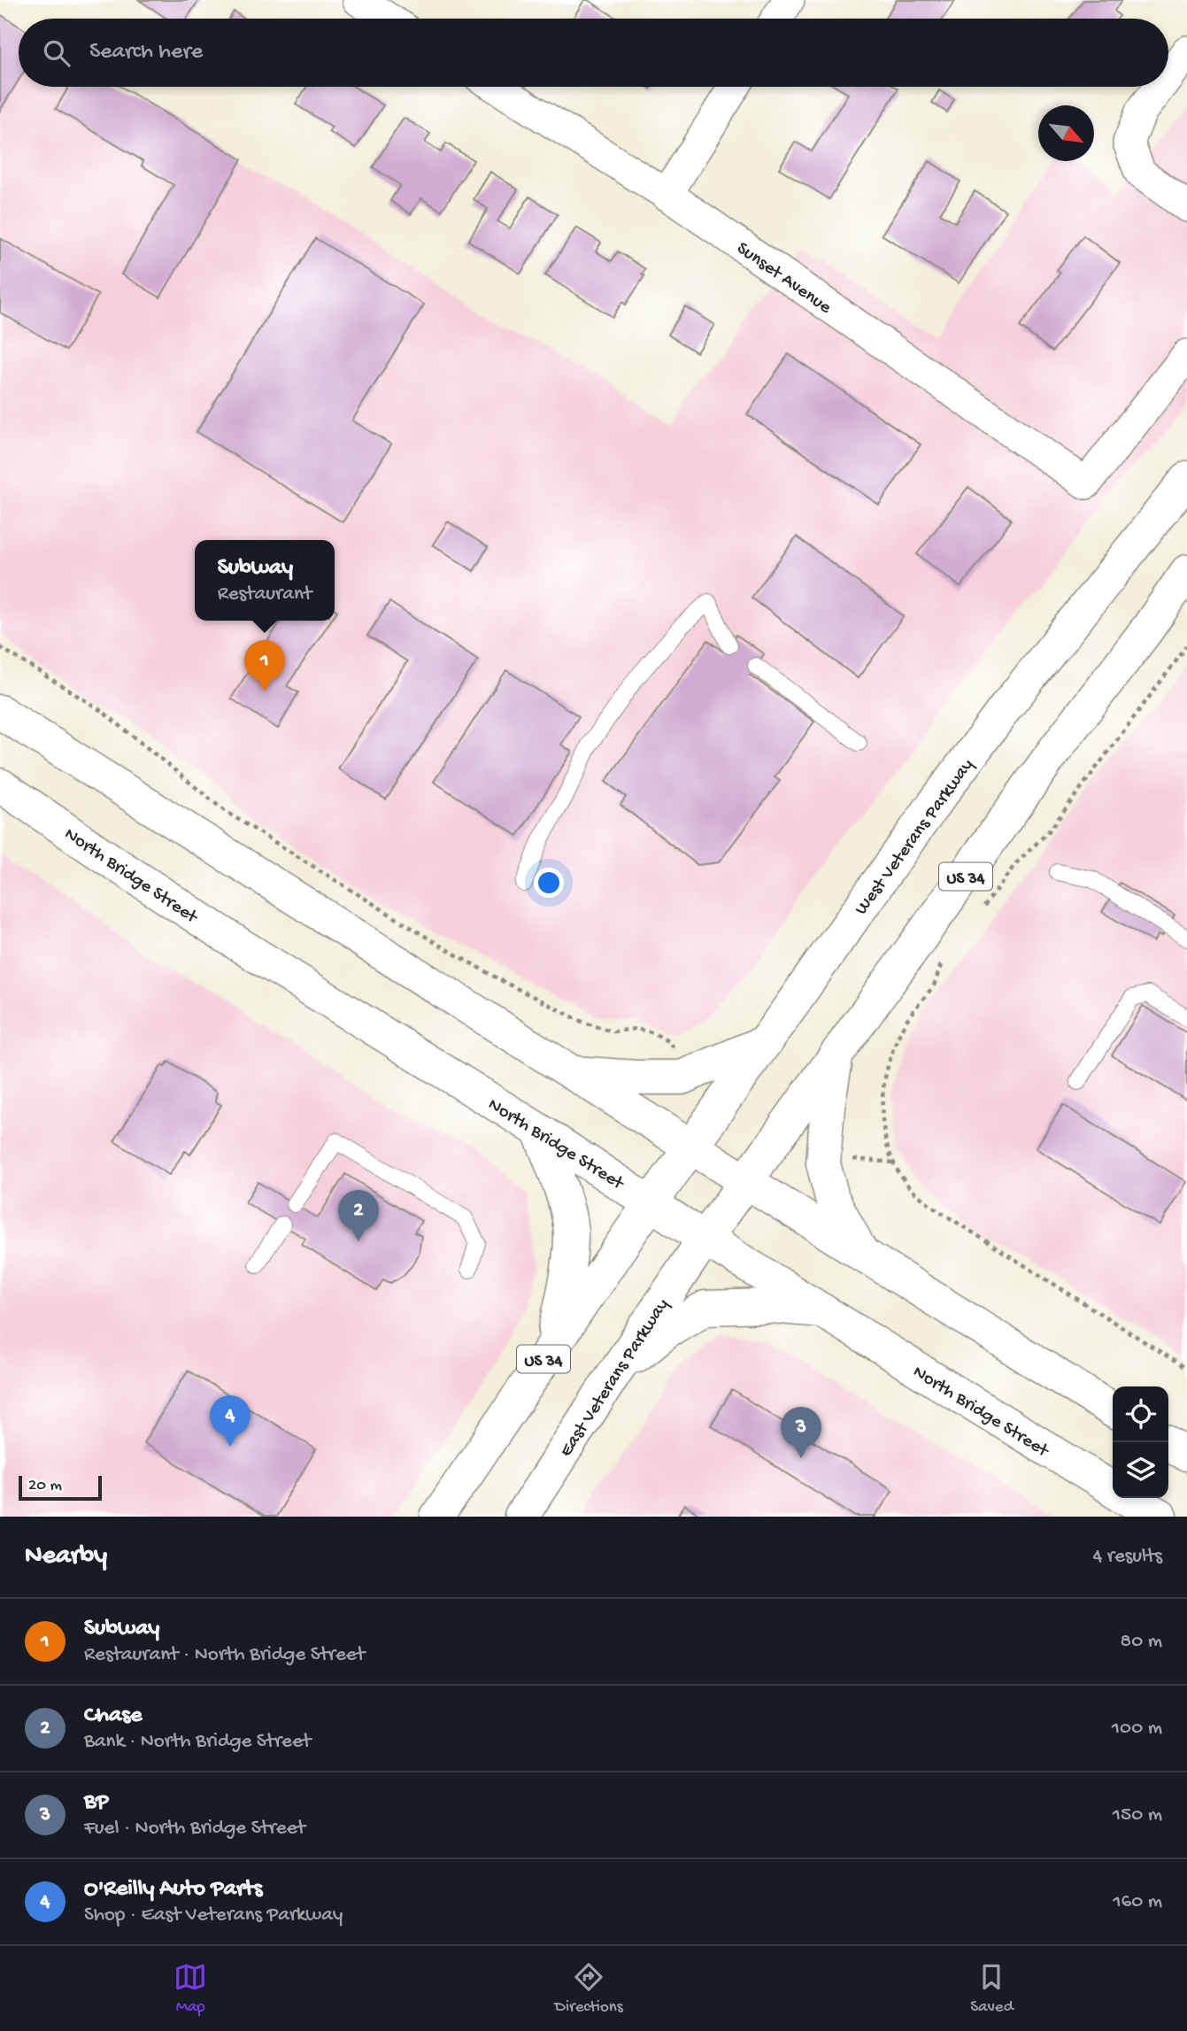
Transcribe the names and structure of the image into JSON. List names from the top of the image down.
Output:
{
  "streets": {
    "main road": [
      "West Veterans Parkway",
      "North Bridge Street",
      "US 34",
      "East Veterans Parkway"
    ],
    "street": ["Sunset Avenue"]
  },
  "crossings": [
    ["West Veterans Parkway", "North Bridge Street"],
    ["West Veterans Parkway", "US 34"],
    ["North Bridge Street", "US 34"],
    ["North Bridge Street", "East Veterans Parkway"],
    ["US 34", "East Veterans Parkway"]
  ],
  "scale_bar": "20 m",
  "north": "bottom right",
  "page": {
    "search": "Search here",
    "popup": ["Subway", "Restaurant"],
    "pins": [
      "1",
      "2",
      "4",
      "3"
    ],
    "scale": "20 m",
    "heading": ["Nearby", "4 results"],
    "list": [
      {
        "mark": "1",
        "name": "Subway",
        "note": "Restaurant · North Bridge Street",
        "value": "80 m"
      },
      {
        "mark": "2",
        "name": "Chase",
        "note": "Bank · North Bridge Street",
        "value": "100 m"
      },
      {
        "mark": "3",
        "name": "BP",
        "note": "Fuel · North Bridge Street",
        "value": "150 m"
      },
      {
        "mark": "4",
        "name": "O'Reilly Auto Parts",
        "note": "Shop · East Veterans Parkway",
        "value": "160 m"
      }
    ],
    "nav": ["Map", "Directions", "Saved"]
  }
}
